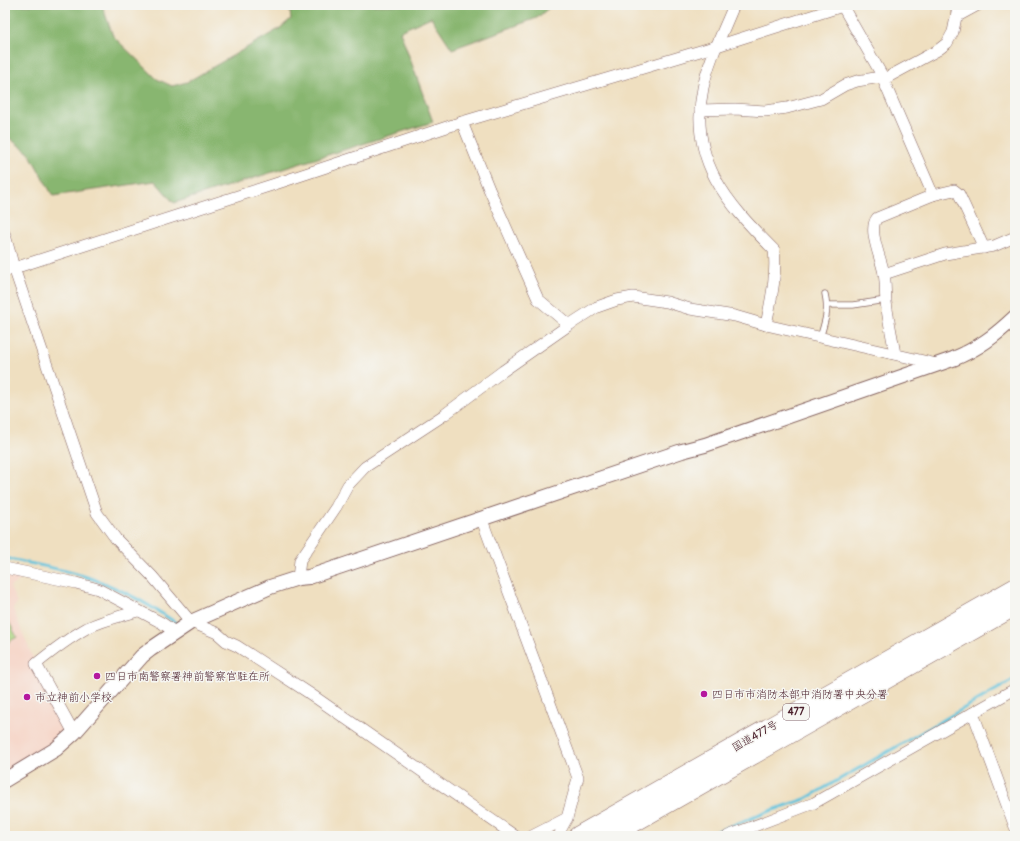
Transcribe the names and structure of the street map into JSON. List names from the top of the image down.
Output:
{
  "streets": {
    "highway": ["477", "国道477号"]
  },
  "places": ["四日市南警察署神前警察官駐在所", "四日市市消防本部中消防署中央分署", "市立神前小学校"]
}
